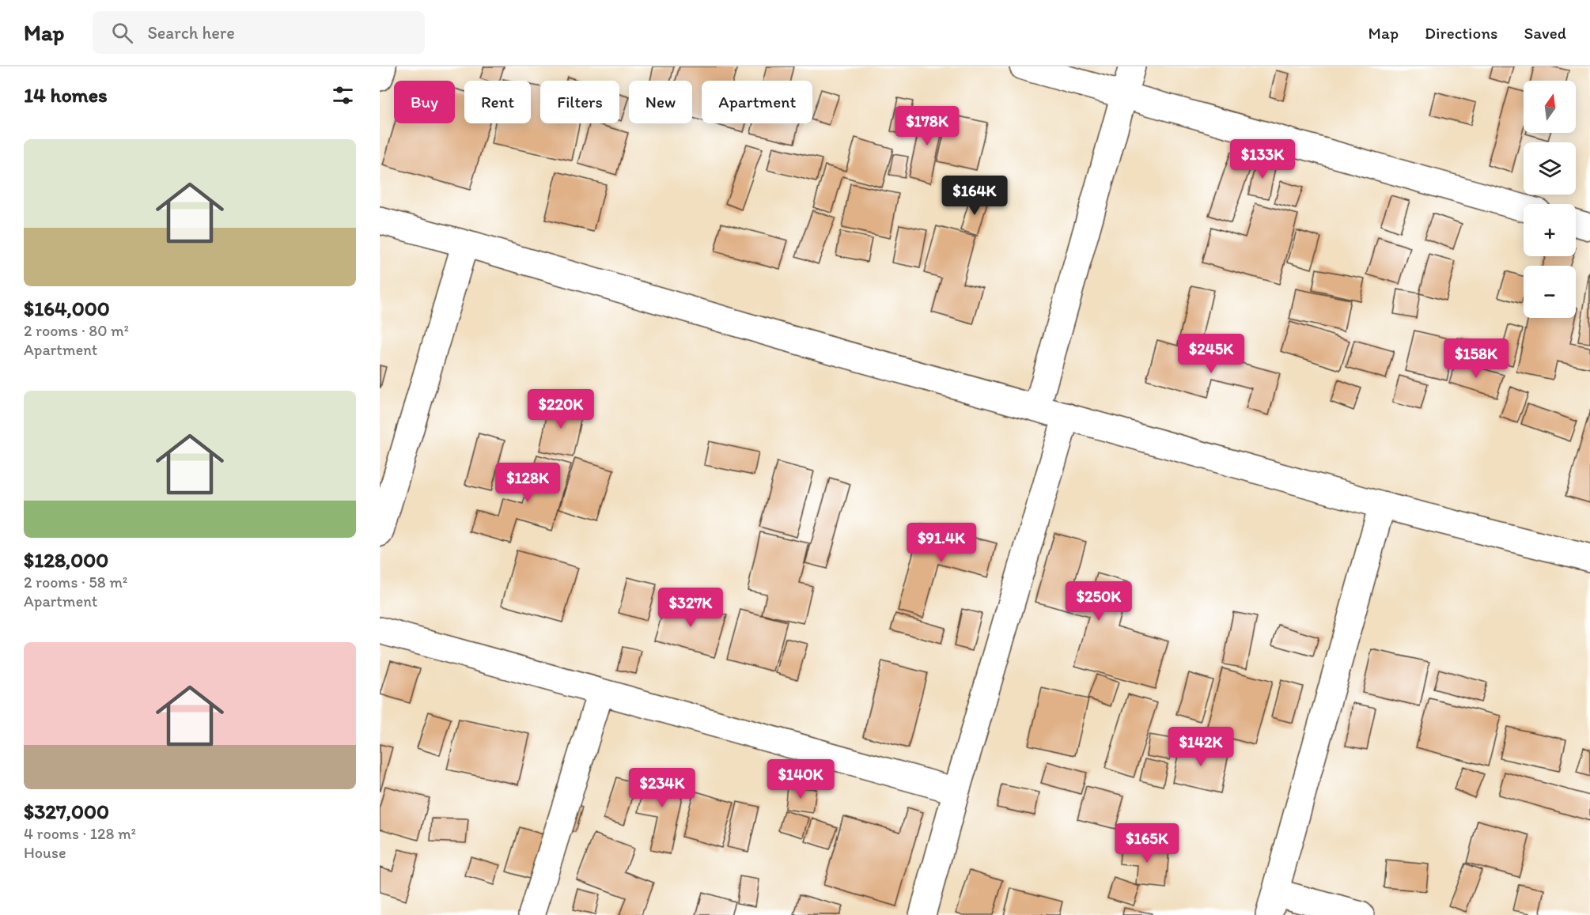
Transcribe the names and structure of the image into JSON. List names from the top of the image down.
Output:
{
  "north": "top",
  "page": {
    "header": "Map",
    "search": "Search here",
    "nav": ["Map", "Directions", "Saved"],
    "heading": "14 homes",
    "map_buttons": ["+", "−"],
    "chip": [
      "Buy",
      "Rent",
      "Filters",
      "New",
      "Apartment"
    ],
    "price": [
      "$178K",
      "$133K",
      "$164K",
      "$245K",
      "$158K",
      "$220K",
      "$128K",
      "$91.4K",
      "$250K",
      "$327K",
      "$142K",
      "$140K",
      "$234K",
      "$165K"
    ],
    "list": [
      {
        "name": "$164,000",
        "note": "2 rooms · 80 m² · Apartment"
      },
      {
        "name": "$128,000",
        "note": "2 rooms · 58 m² · Apartment"
      },
      {
        "name": "$327,000",
        "note": "4 rooms · 128 m² · House"
      }
    ]
  }
}
